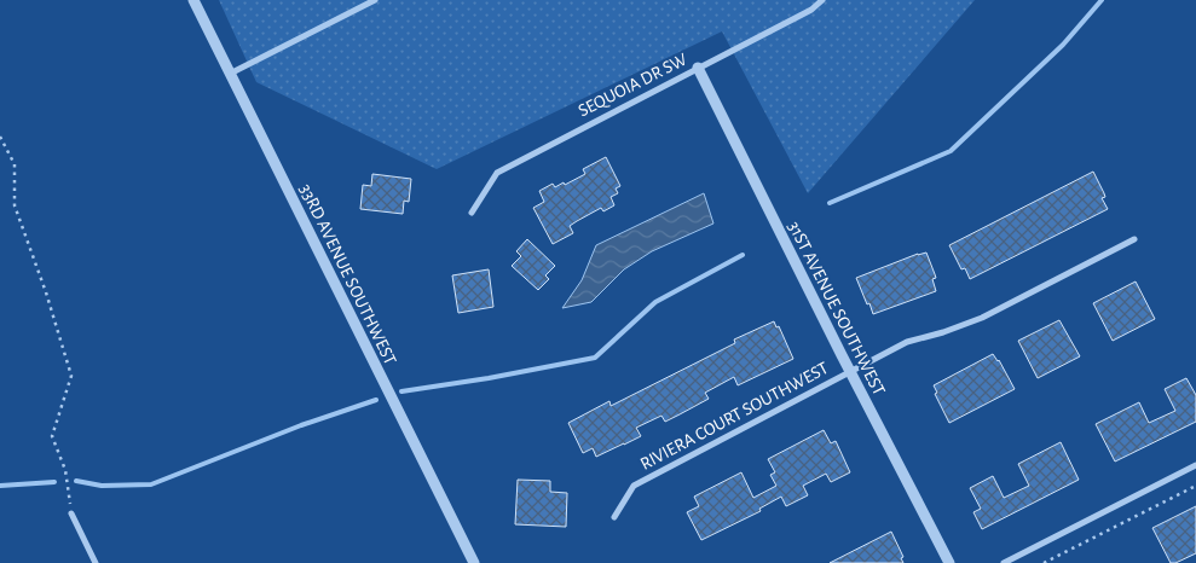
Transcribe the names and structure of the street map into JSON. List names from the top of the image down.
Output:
{
  "streets": {
    "street": [
      "SEQUOIA DR SW",
      "33RD AVENUE SOUTHWEST",
      "31ST AVENUE SOUTHWEST",
      "RIVIERA COURT SOUTHWEST"
    ]
  },
  "crossings": [
    ["SEQUOIA DR SW", "31ST AVENUE SOUTHWEST"],
    ["31ST AVENUE SOUTHWEST", "RIVIERA COURT SOUTHWEST"]
  ]
}
